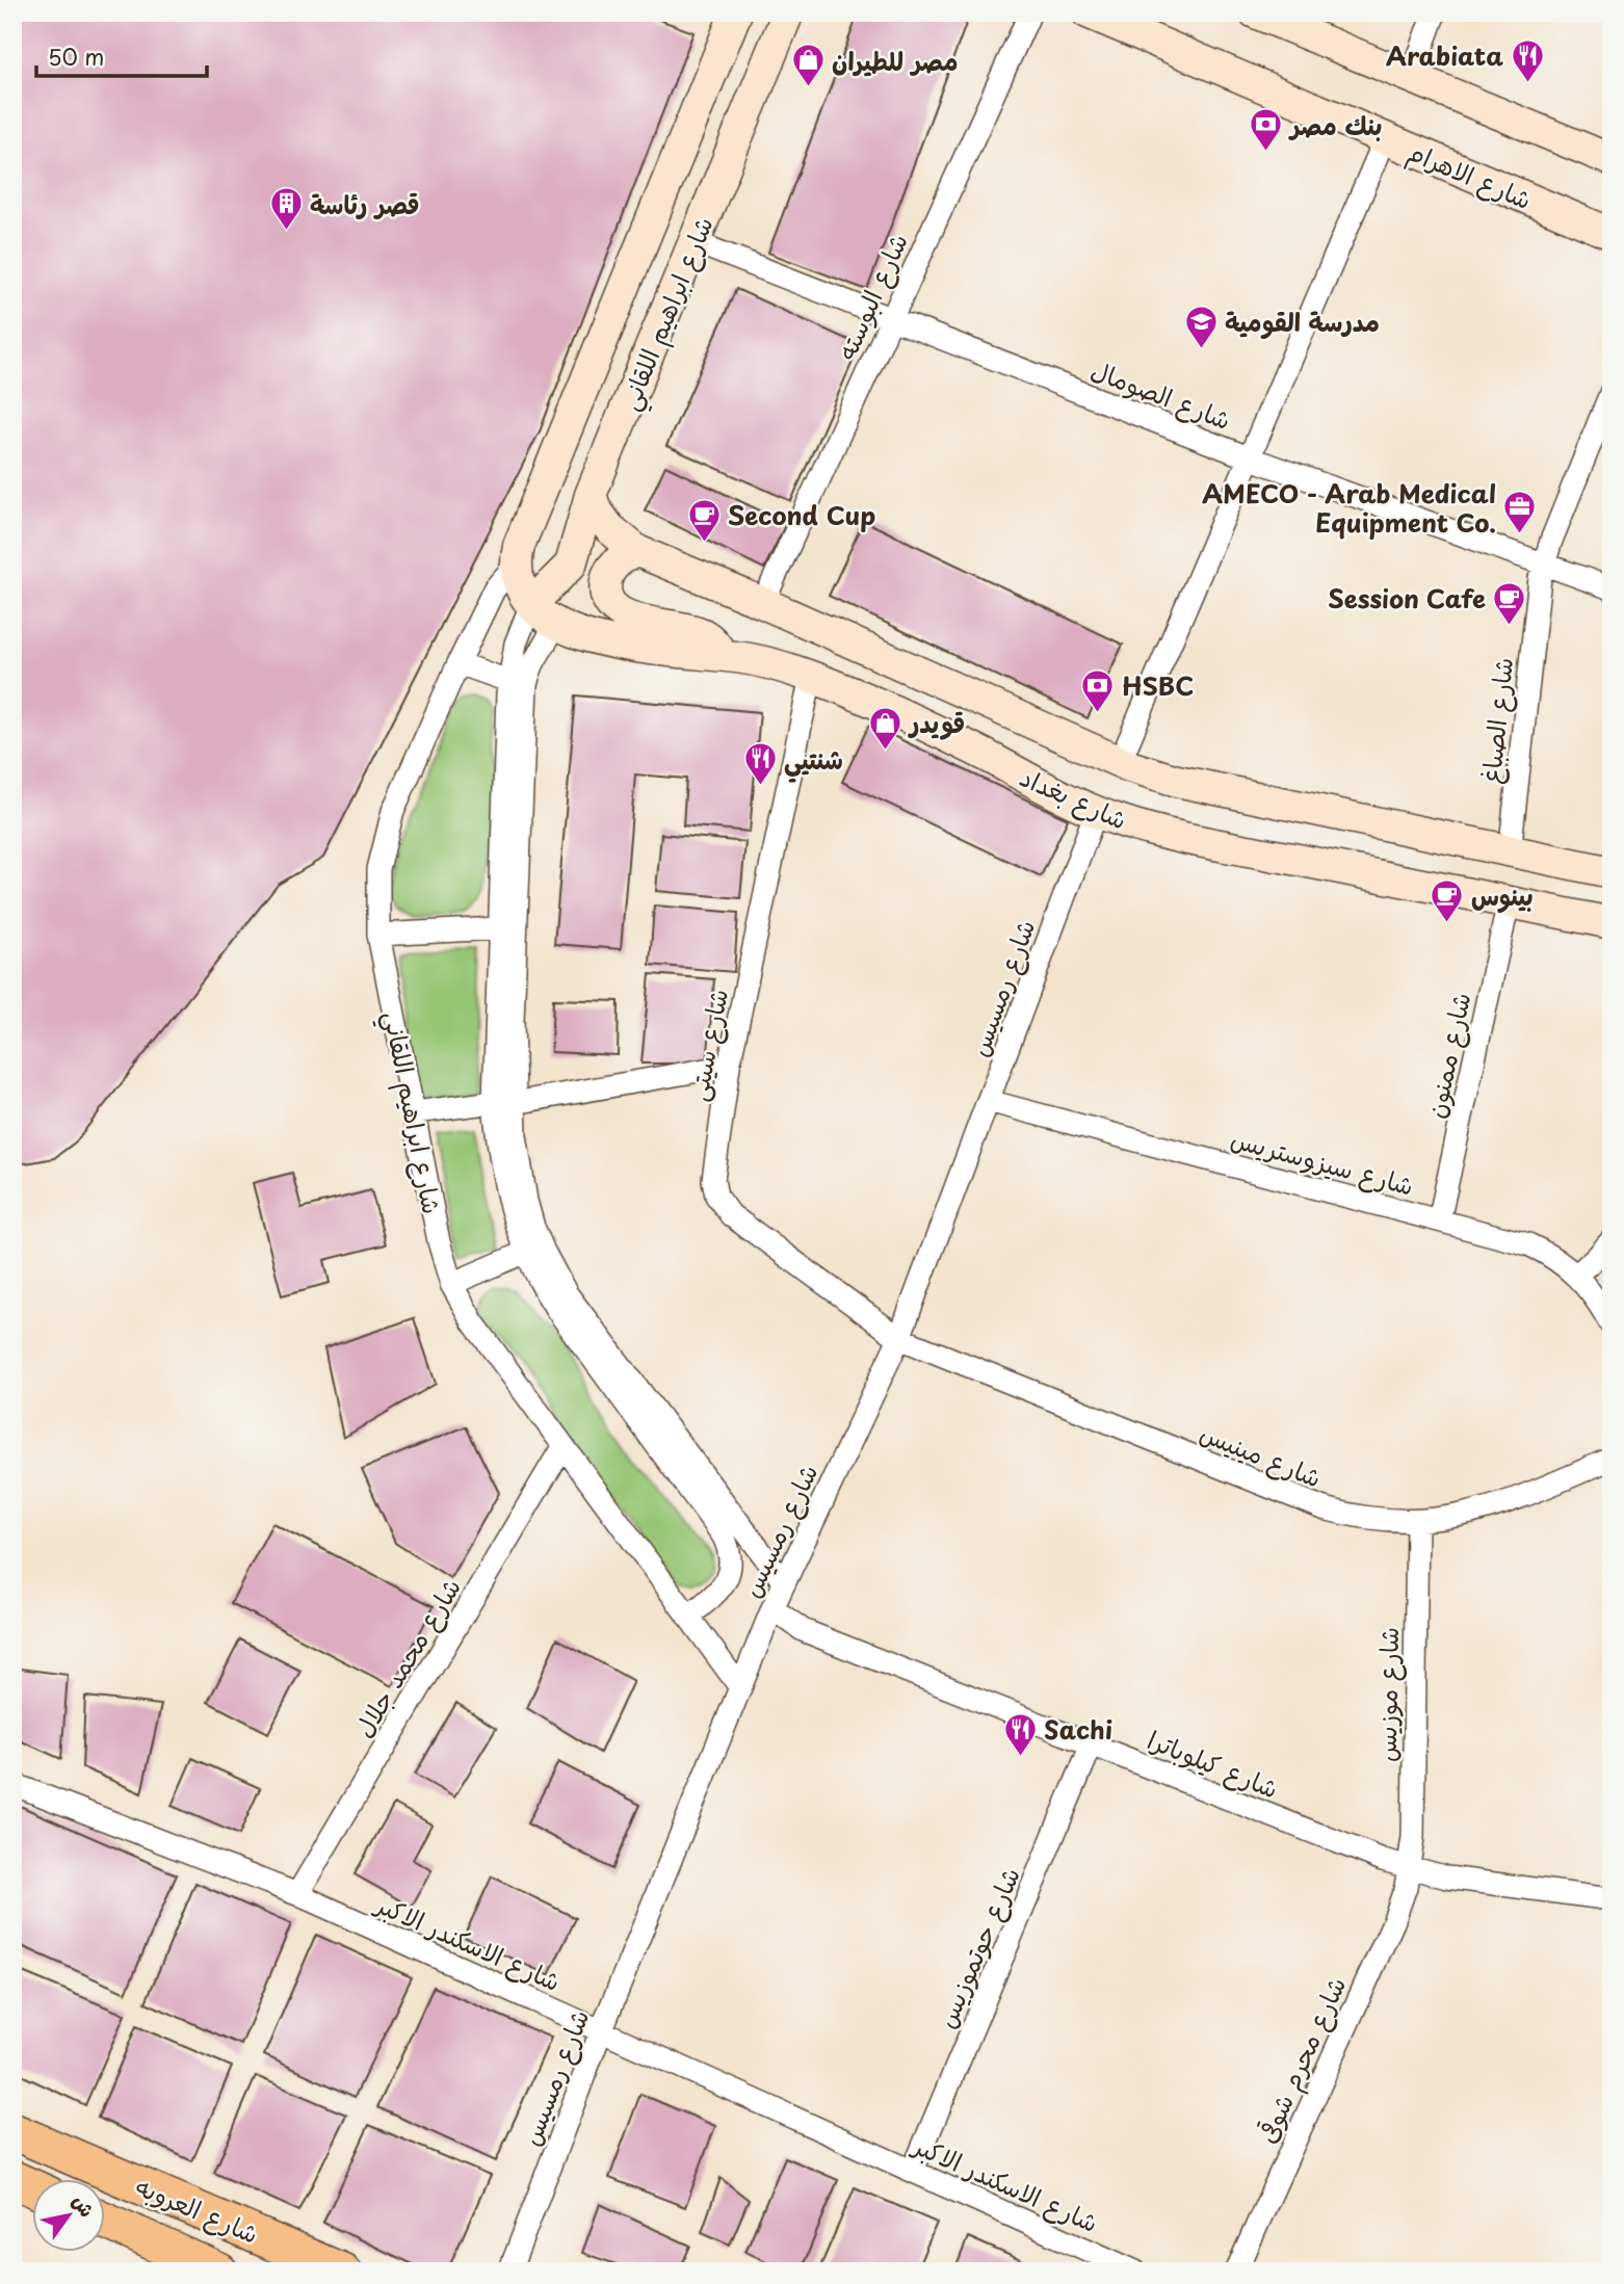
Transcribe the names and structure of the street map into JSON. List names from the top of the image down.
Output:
{
  "streets": {
    "highway": ["شارع العروبه"],
    "main road": ["شارع الاهرام", "شارع ابراهيم اللقاني", "شارع بغداد"],
    "street": [
      "شارع البوسته",
      "شارع الصومال",
      "شارع الصباغ",
      "شارع رمسيس",
      "شارع سيتى",
      "شارع ممنون",
      "شارع سيزوستريس",
      "شارع مينيس",
      "شارع محمد جلال",
      "شارع موزيس",
      "شارع كيلوباترا",
      "شارع الاسكندر الاكبر",
      "شارع حوتموزيس",
      "شارع محرم شوقى"
    ]
  },
  "crossings": [
    ["شارع البوسته", "شارع الصومال"],
    ["شارع البوسته", "شارع بغداد"],
    ["شارع ابراهيم اللقاني", "شارع الصومال"],
    ["شارع ابراهيم اللقاني", "شارع بغداد"],
    ["شارع ابراهيم اللقاني", "شارع رمسيس"],
    ["شارع ابراهيم اللقاني", "شارع محمد جلال"],
    ["شارع الصومال", "شارع الصباغ"],
    ["شارع الصباغ", "شارع بغداد"],
    ["شارع بغداد", "شارع رمسيس"],
    ["شارع بغداد", "شارع سيتى"],
    ["شارع بغداد", "شارع ممنون"],
    ["شارع رمسيس", "شارع سيتى"],
    ["شارع رمسيس", "شارع سيزوستريس"],
    ["شارع رمسيس", "شارع مينيس"],
    ["شارع رمسيس", "شارع كيلوباترا"],
    ["شارع رمسيس", "شارع الاسكندر الاكبر"],
    ["شارع سيتى", "شارع مينيس"],
    ["شارع ممنون", "شارع سيزوستريس"],
    ["شارع مينيس", "شارع موزيس"],
    ["شارع محمد جلال", "شارع الاسكندر الاكبر"],
    ["شارع موزيس", "شارع كيلوباترا"],
    ["شارع موزيس", "شارع محرم شوقى"],
    ["شارع كيلوباترا", "شارع حوتموزيس"],
    ["شارع كيلوباترا", "شارع محرم شوقى"],
    ["شارع الاسكندر الاكبر", "شارع حوتموزيس"]
  ],
  "places": {
    "restaurant": ["Arabiata", "شنتيي", "Sachi"],
    "shop": ["مصر للطيران", "قويدر"],
    "bank": ["بنك مصر", "HSBC"],
    "building": ["قصر رئاسة"],
    "school or university": ["مدرسة القومية"],
    "office": ["AMECO - Arab Medical Equipment Co."],
    "cafe": ["Second Cup", "Session Cafe", "بينوس"]
  },
  "scale_bar": "50 m",
  "north": "top right"
}
